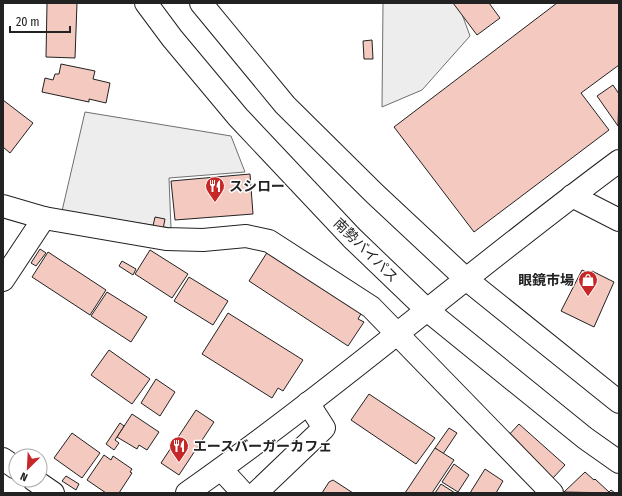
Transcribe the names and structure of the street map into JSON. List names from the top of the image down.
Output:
{
  "streets": {
    "main road": ["南勢バイパス"]
  },
  "places": {
    "restaurant": ["スシロー", "エースバーガーカフェ"],
    "shop": ["眼鏡市場"]
  },
  "scale_bar": "20 m",
  "north": "bottom left"
}
